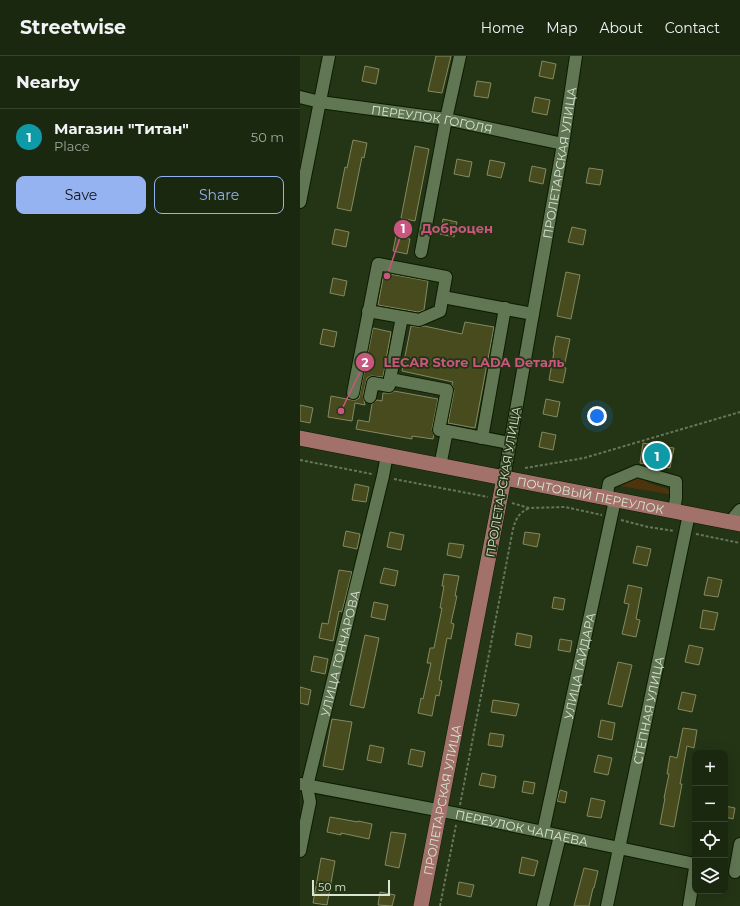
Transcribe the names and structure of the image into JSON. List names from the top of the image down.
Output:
{
  "streets": {
    "main road": ["ПРОЛЕТАРСКАЯ УЛИЦА", "ПОЧТОВЫЙ ПЕРЕУЛОК"],
    "street": [
      "ПЕРЕУЛОК ГОГОЛЯ",
      "УЛИЦА ГОНЧАРОВА",
      "УЛИЦА ГАЙДАРА",
      "СТЕПНАЯ УЛИЦА",
      "ПЕРЕУЛОК ЧАПАЕВА"
    ]
  },
  "crossings": [
    ["ПЕРЕУЛОК ГОГОЛЯ", "ПРОЛЕТАРСКАЯ УЛИЦА"],
    ["ПРОЛЕТАРСКАЯ УЛИЦА", "ПОЧТОВЫЙ ПЕРЕУЛОК"],
    ["ПРОЛЕТАРСКАЯ УЛИЦА", "ПЕРЕУЛОК ЧАПАЕВА"],
    ["ПОЧТОВЫЙ ПЕРЕУЛОК", "УЛИЦА ГОНЧАРОВА"],
    ["ПОЧТОВЫЙ ПЕРЕУЛОК", "УЛИЦА ГАЙДАРА"],
    ["ПОЧТОВЫЙ ПЕРЕУЛОК", "СТЕПНАЯ УЛИЦА"],
    ["УЛИЦА ГОНЧАРОВА", "ПЕРЕУЛОК ЧАПАЕВА"],
    ["УЛИЦА ГАЙДАРА", "ПЕРЕУЛОК ЧАПАЕВА"],
    ["СТЕПНАЯ УЛИЦА", "ПЕРЕУЛОК ЧАПАЕВА"]
  ],
  "places": ["Доброцен", "LECAR Store LADA Dеталь"],
  "scale_bar": "50 m",
  "page": {
    "header": "Streetwise",
    "nav": [
      "Home",
      "Map",
      "About",
      "Contact"
    ],
    "heading": "Nearby",
    "list": [
      {
        "mark": "1",
        "name": "Магазин \"Титан\"",
        "note": "Place",
        "value": "50 m"
      }
    ],
    "buttons": ["Save", "Share"],
    "pins": "1",
    "map_buttons": ["+", "−"],
    "scale": "50 m"
  }
}
